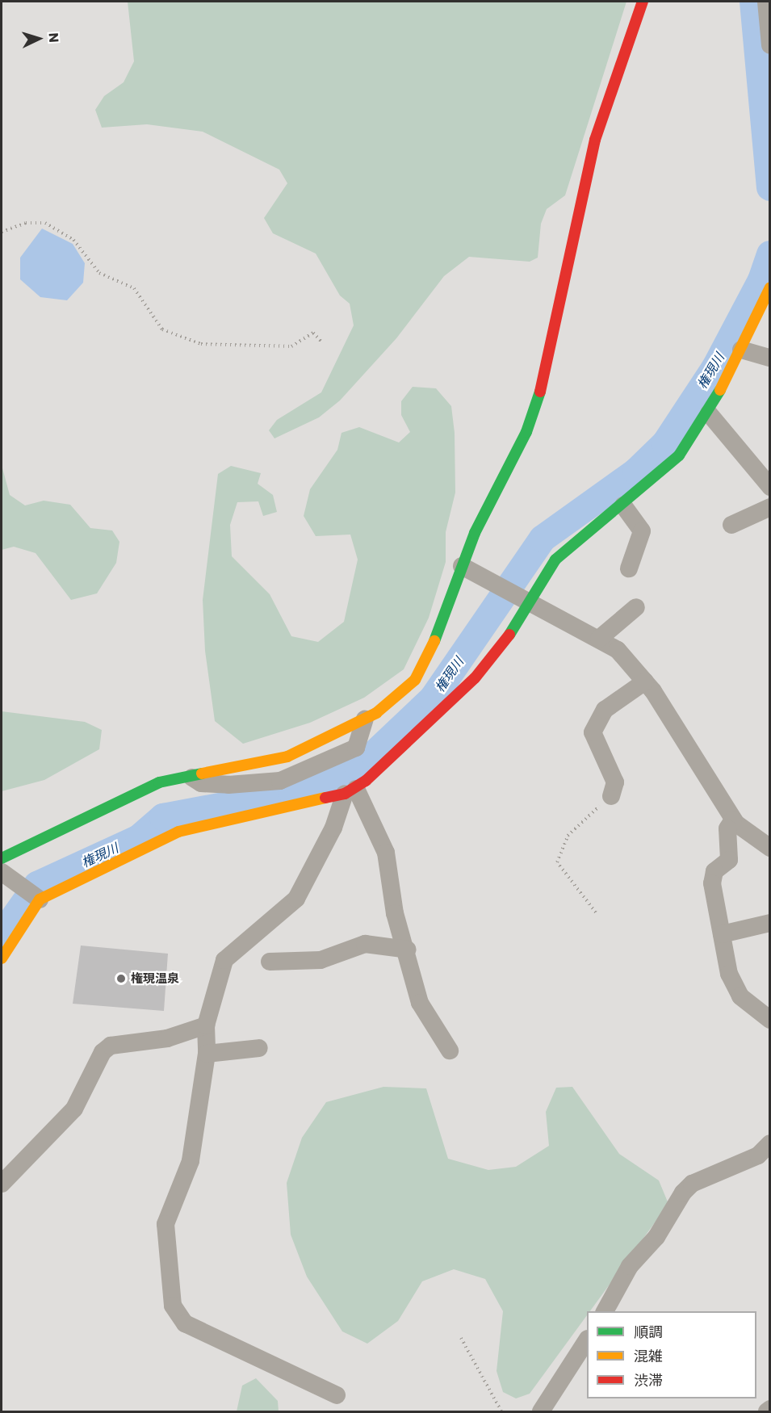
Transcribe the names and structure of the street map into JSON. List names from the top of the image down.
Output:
{
  "water": ["権現川"],
  "places": ["権現温泉"],
  "legend": ["順調", "混雑", "渋滞"],
  "north": "right"
}
